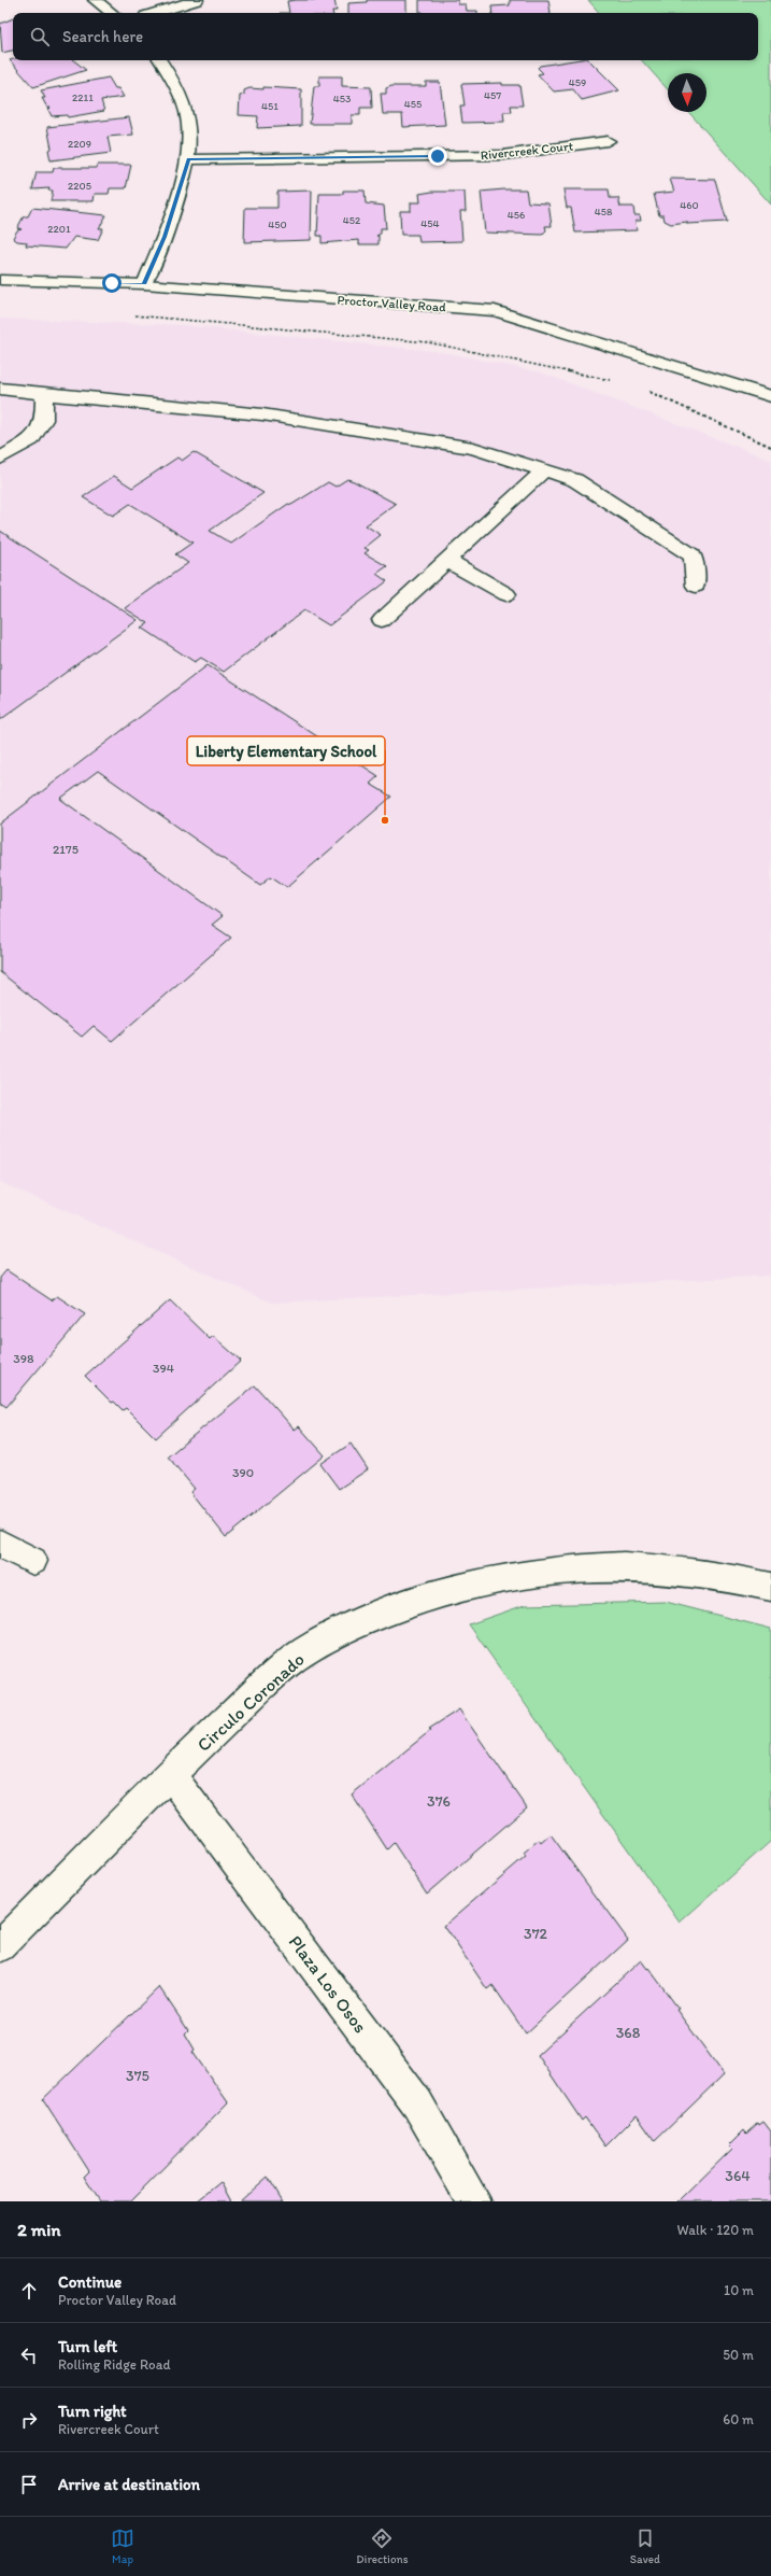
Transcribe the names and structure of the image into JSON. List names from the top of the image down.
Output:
{
  "streets": {
    "street": [
      "Rivercreek Court",
      "Proctor Valley Road",
      "Circulo Coronado",
      "Plaza Los Osos"
    ]
  },
  "crossings": [
    ["Circulo Coronado", "Plaza Los Osos"]
  ],
  "places": ["Liberty Elementary School"],
  "house_numbers": [
    "459",
    "457",
    "2211",
    "453",
    "455",
    "451",
    "2209",
    "2205",
    "460",
    "458",
    "456",
    "452",
    "454",
    "450",
    "2201",
    "2175",
    "398",
    "394",
    "390",
    "376",
    "372",
    "368",
    "375",
    "364"
  ],
  "north": "bottom",
  "page": {
    "search": "Search here",
    "heading": ["2 min", "Walk · 120 m"],
    "list": [
      ["Continue", "Proctor Valley Road", "10 m"],
      ["Turn left", "Rolling Ridge Road", "50 m"],
      ["Turn right", "Rivercreek Court", "60 m"],
      "Arrive at destination"
    ],
    "nav": ["Map", "Directions", "Saved"]
  }
}
